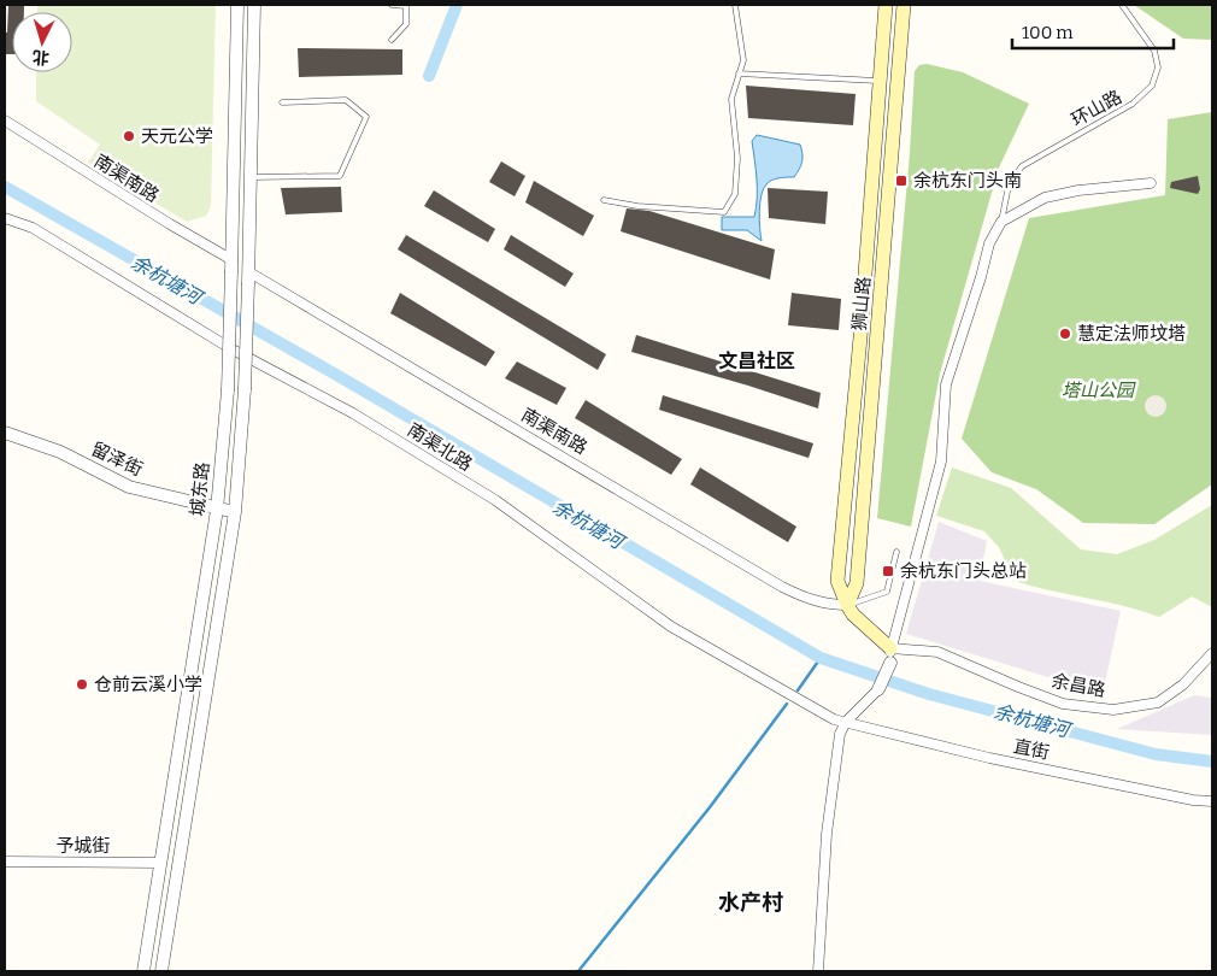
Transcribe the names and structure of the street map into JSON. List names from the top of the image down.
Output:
{
  "streets": {
    "main road": ["狮山路"],
    "street": [
      "南渠南路",
      "南渠北路",
      "留泽街",
      "城东路",
      "余昌路",
      "直街",
      "予城街"
    ],
    "lane": ["环山路"]
  },
  "crossings": [
    ["南渠南路", "狮山路"],
    ["南渠南路", "城东路"],
    ["狮山路", "余昌路"],
    ["南渠北路", "直街"],
    ["留泽街", "城东路"],
    ["城东路", "予城街"]
  ],
  "districts": ["文昌社区", "水产村"],
  "water": ["余杭塘河"],
  "parks": ["塔山公园"],
  "places": {
    "other": ["天元公学", "慧定法师坟塔", "仓前云溪小学"],
    "transit": ["余杭东门头南", "余杭东门头总站"]
  },
  "scale_bar": "100 m",
  "north": "bottom"
}
